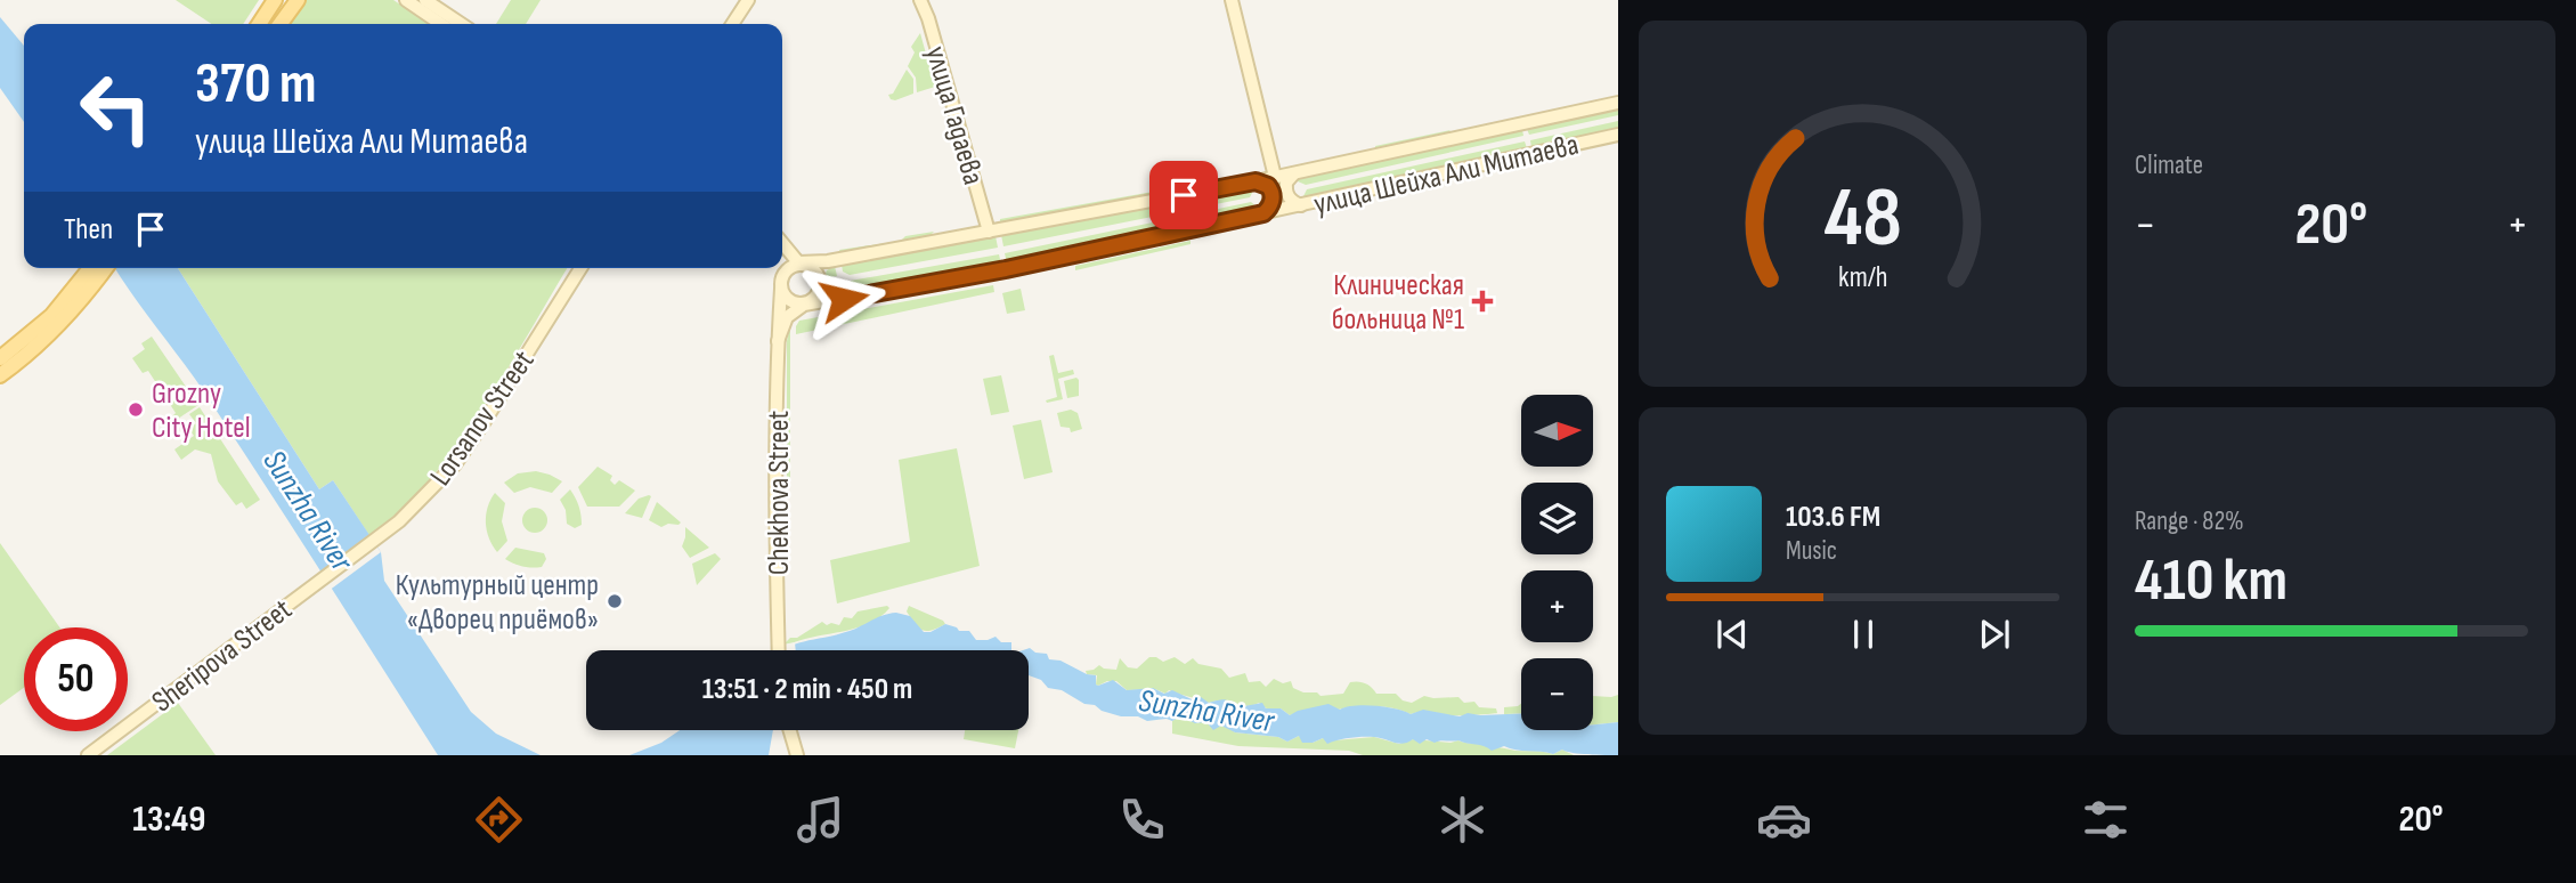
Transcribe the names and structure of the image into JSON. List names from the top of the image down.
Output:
{
  "streets": {
    "main road": [
      "улица Гадаева",
      "улица Шейха Али Митаева",
      "Lorsanov Street",
      "Chekhova Street",
      "Sheripova Street"
    ]
  },
  "crossings": [
    ["улица Гадаева", "улица Шейха Али Митаева"],
    ["улица Шейха Али Митаева", "Chekhova Street"],
    ["Lorsanov Street", "Sheripova Street"]
  ],
  "water": ["Sunzha River"],
  "places": {
    "health": ["Клиническая больница №1"],
    "other": ["Grozny City Hotel", "Культурный центр «Дворец приёмов»"]
  },
  "north": "right",
  "page": {
    "tile": [
      "Climate",
      ["Range · 82%", "410 km"]
    ],
    "turn": ["370 m", "улица Шейха Али Митаева"],
    "then": "Then",
    "heat": ["−", "20°", "+"],
    "map_buttons": ["+", "−"],
    "song": ["103.6 FM", "Music"],
    "limit": "50",
    "trip": "13:51 · 2 min · 450 m",
    "tabs": ["13:49", "20°"],
    "gauge": ["48", "km/h"]
  }
}
